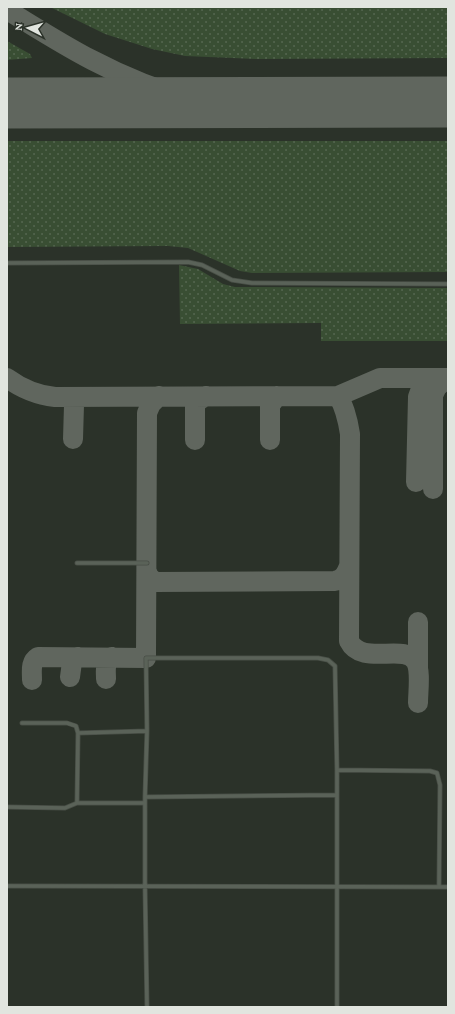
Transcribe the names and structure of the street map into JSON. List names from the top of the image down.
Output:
{
  "north": "left"
}
